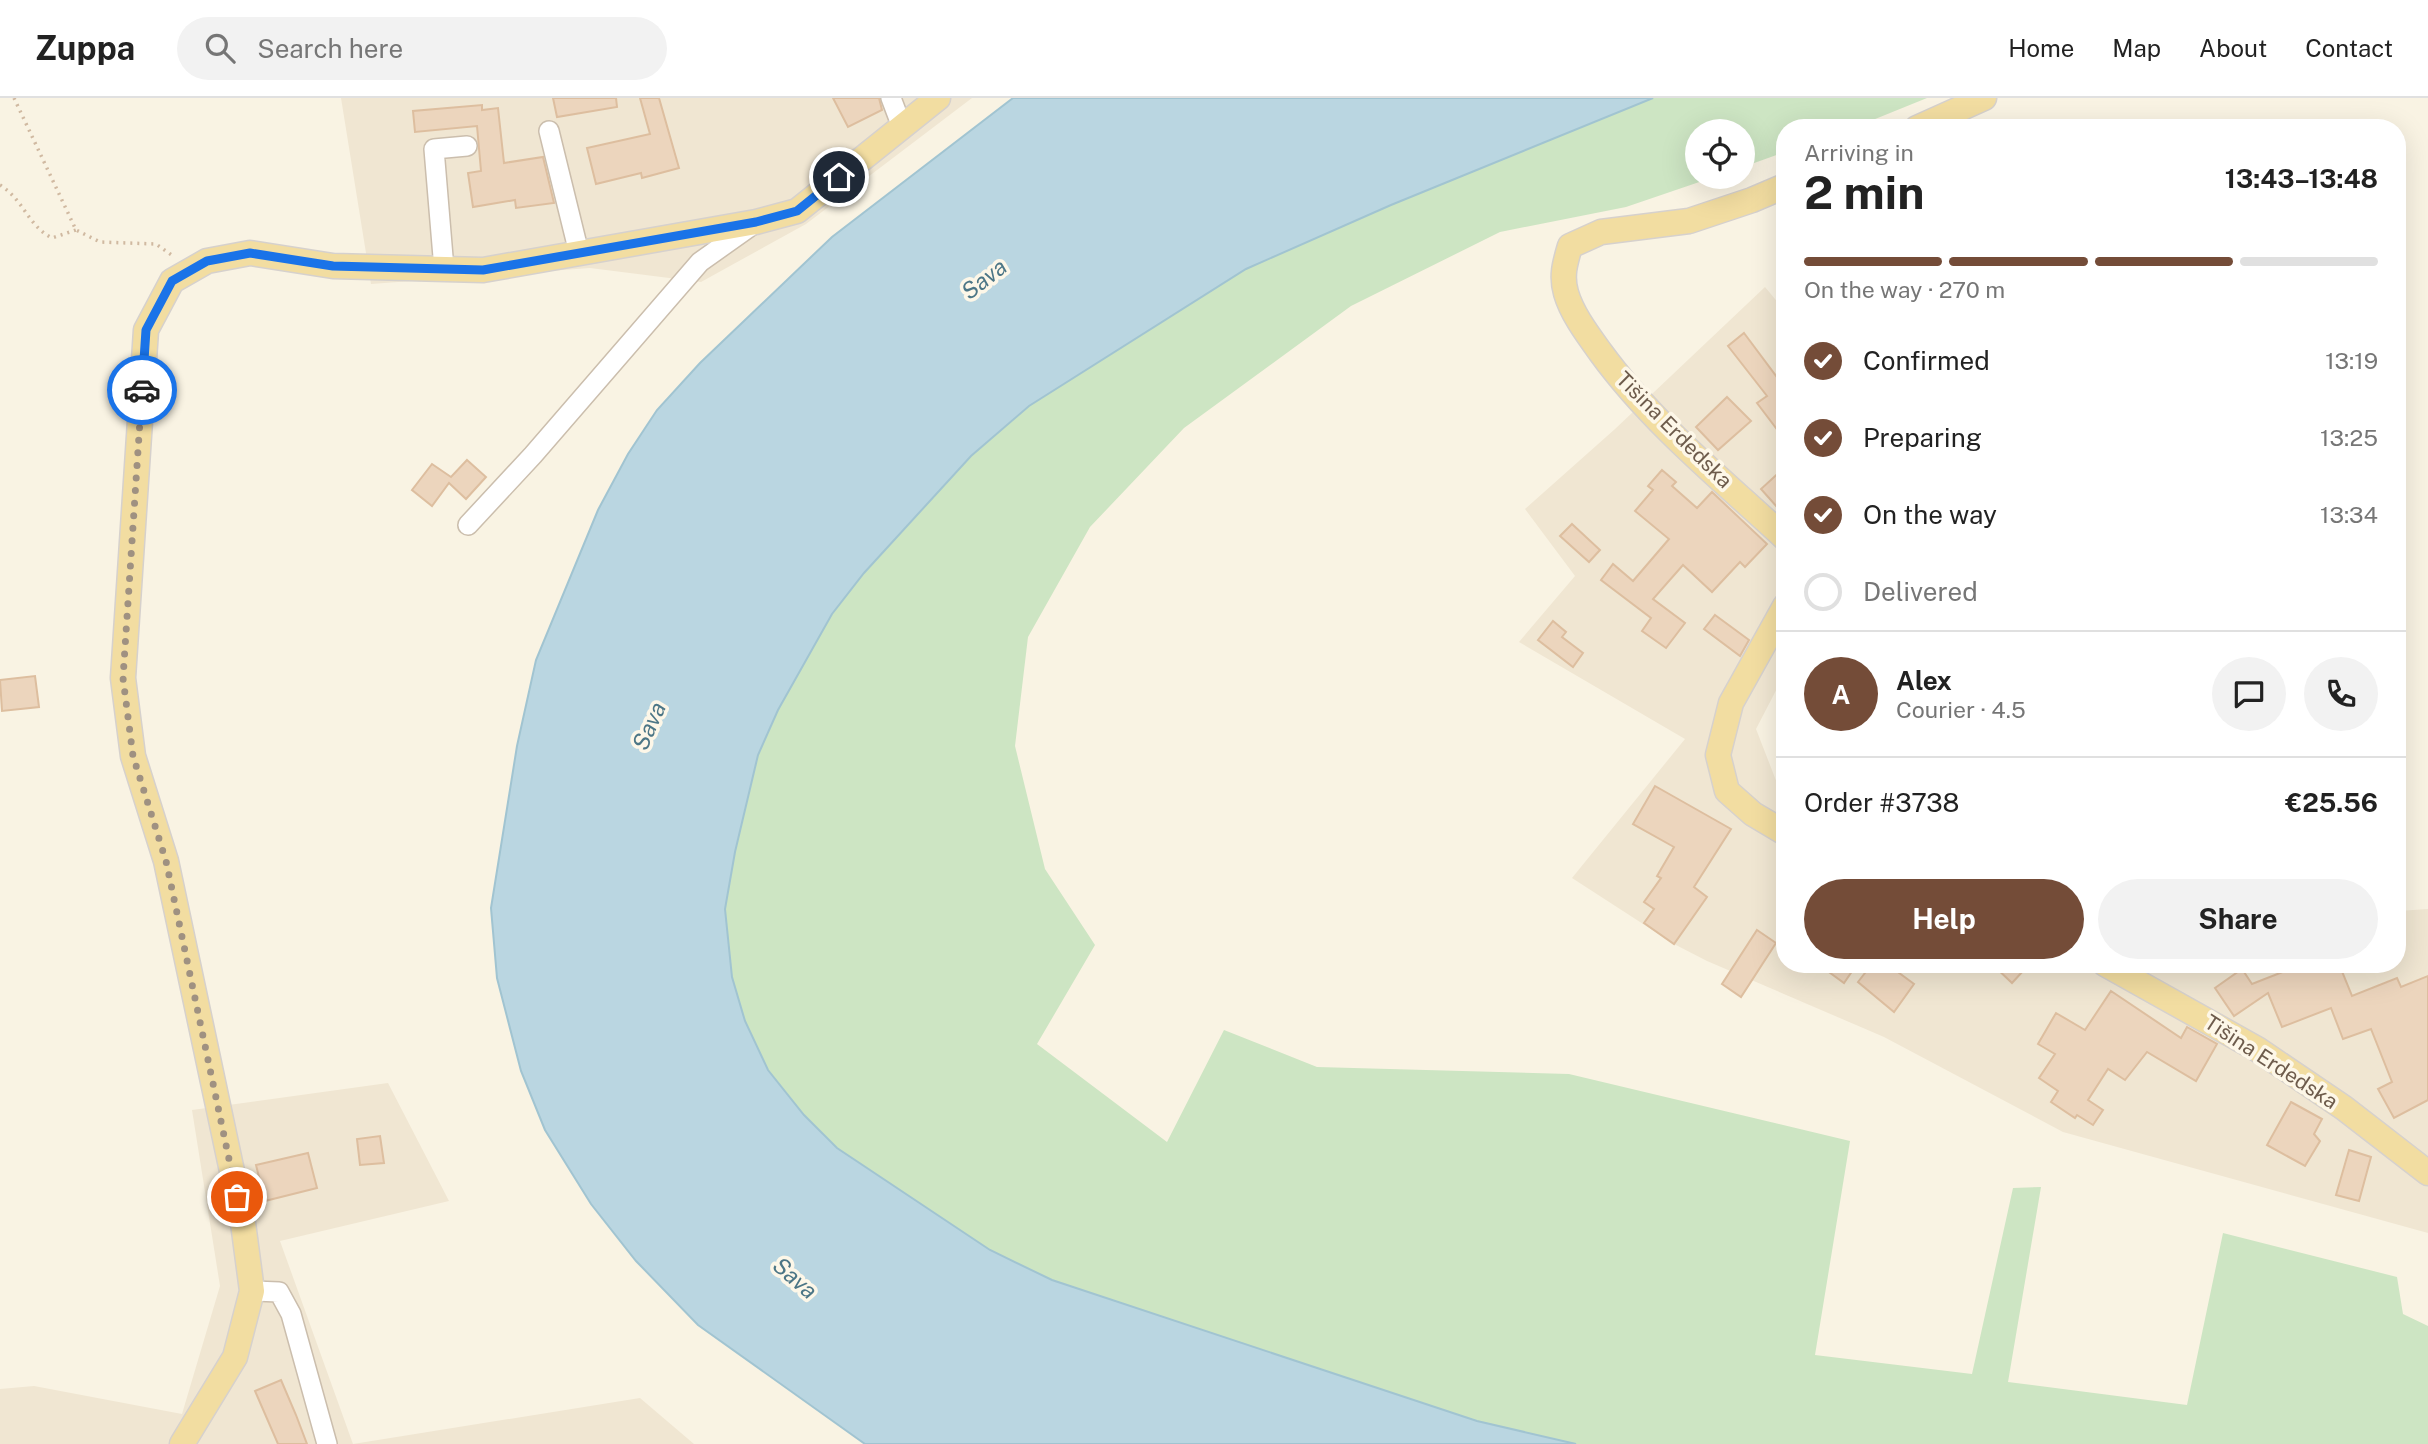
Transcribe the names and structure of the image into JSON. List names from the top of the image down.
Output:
{
  "streets": {
    "main road": ["Tišina Erdedska"]
  },
  "water": ["Sava"],
  "page": {
    "header": "Zuppa",
    "search": "Search here",
    "nav": [
      "Home",
      "Map",
      "About",
      "Contact"
    ],
    "heading": ["2 min", "Arriving in", "13:43–13:48"],
    "panel": [
      "Alex",
      "Courier · 4.5",
      "Order #3738",
      "€25.56"
    ],
    "bar": "On the way · 270 m",
    "list": [
      ["Confirmed", "13:19"],
      ["Preparing", "13:25"],
      ["On the way", "13:34"],
      "Delivered"
    ],
    "round": "A",
    "buttons": ["Help", "Share"]
  }
}
